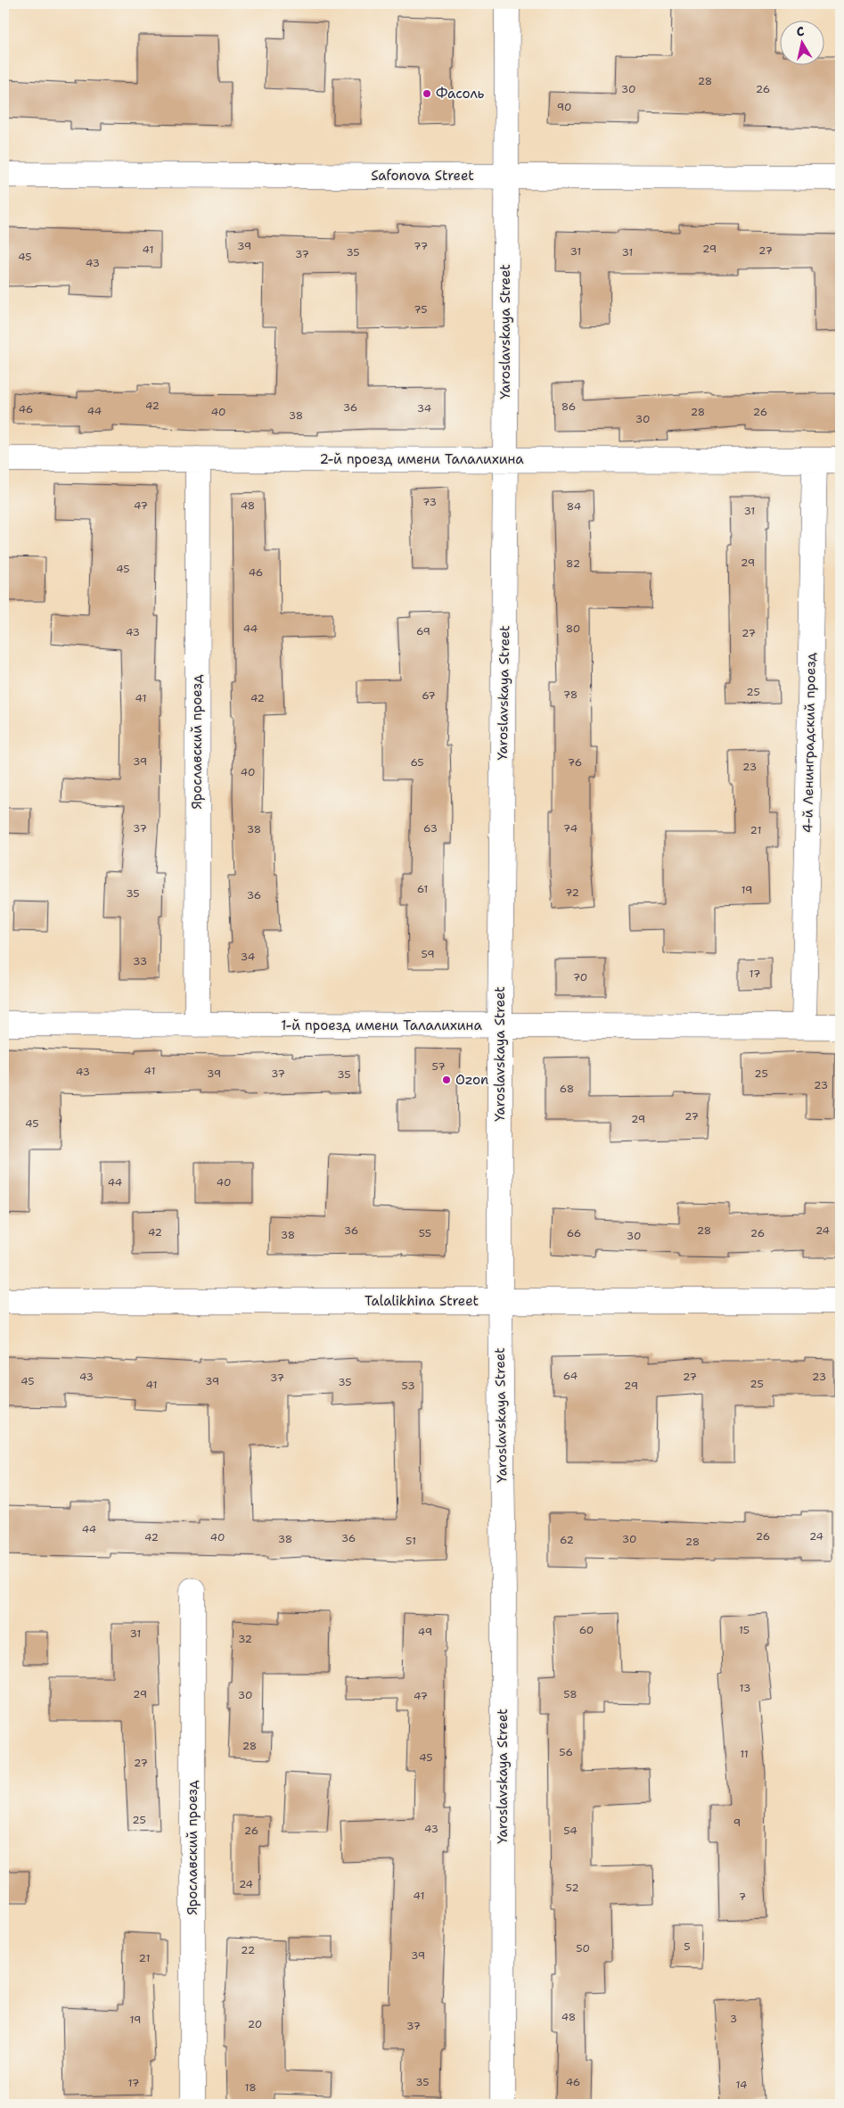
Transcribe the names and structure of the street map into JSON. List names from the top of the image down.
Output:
{
  "streets": {
    "street": [
      "Safonova Street",
      "Yaroslavskaya Street",
      "2-й проезд имени Талалихина",
      "Ярославский проезд",
      "4-й Ленинградский проезд",
      "1-й проезд имени Талалихина",
      "Talalikhina Street"
    ]
  },
  "crossings": [
    ["Safonova Street", "Yaroslavskaya Street"],
    ["Yaroslavskaya Street", "2-й проезд имени Талалихина"],
    ["Yaroslavskaya Street", "1-й проезд имени Талалихина"],
    ["Yaroslavskaya Street", "Talalikhina Street"],
    ["2-й проезд имени Талалихина", "Ярославский проезд"],
    ["2-й проезд имени Талалихина", "4-й Ленинградский проезд"],
    ["Ярославский проезд", "1-й проезд имени Талалихина"],
    ["4-й Ленинградский проезд", "1-й проезд имени Талалихина"]
  ],
  "places": ["Фасоль", "Ozon"],
  "house_numbers": [
    "28",
    "30",
    "26",
    "90",
    "39",
    "77",
    "29",
    "41",
    "27",
    "31",
    "35",
    "31",
    "37",
    "45",
    "43",
    "75",
    "42",
    "86",
    "36",
    "34",
    "46",
    "44",
    "40",
    "28",
    "26",
    "38",
    "30",
    "73",
    "47",
    "48",
    "84",
    "31",
    "29",
    "82",
    "45",
    "46",
    "44",
    "80",
    "69",
    "43",
    "27",
    "25",
    "78",
    "67",
    "41",
    "42",
    "39",
    "65",
    "76",
    "23",
    "40",
    "37",
    "63",
    "74",
    "38",
    "21",
    "61",
    "19",
    "72",
    "35",
    "36",
    "59",
    "34",
    "33",
    "17",
    "70",
    "57",
    "41",
    "43",
    "39",
    "37",
    "25",
    "35",
    "23",
    "68",
    "27",
    "29",
    "45",
    "44",
    "40",
    "36",
    "28",
    "24",
    "42",
    "55",
    "66",
    "26",
    "38",
    "30",
    "64",
    "43",
    "27",
    "23",
    "37",
    "45",
    "39",
    "35",
    "25",
    "41",
    "53",
    "29",
    "44",
    "26",
    "24",
    "42",
    "40",
    "36",
    "38",
    "30",
    "62",
    "51",
    "28",
    "60",
    "15",
    "49",
    "31",
    "32",
    "13",
    "29",
    "58",
    "30",
    "47",
    "28",
    "56",
    "11",
    "45",
    "27",
    "25",
    "9",
    "43",
    "26",
    "54",
    "24",
    "52",
    "41",
    "7",
    "5",
    "50",
    "22",
    "39",
    "21",
    "48",
    "3",
    "19",
    "20",
    "37",
    "35",
    "46",
    "17",
    "14",
    "18"
  ],
  "north": "top"
}
